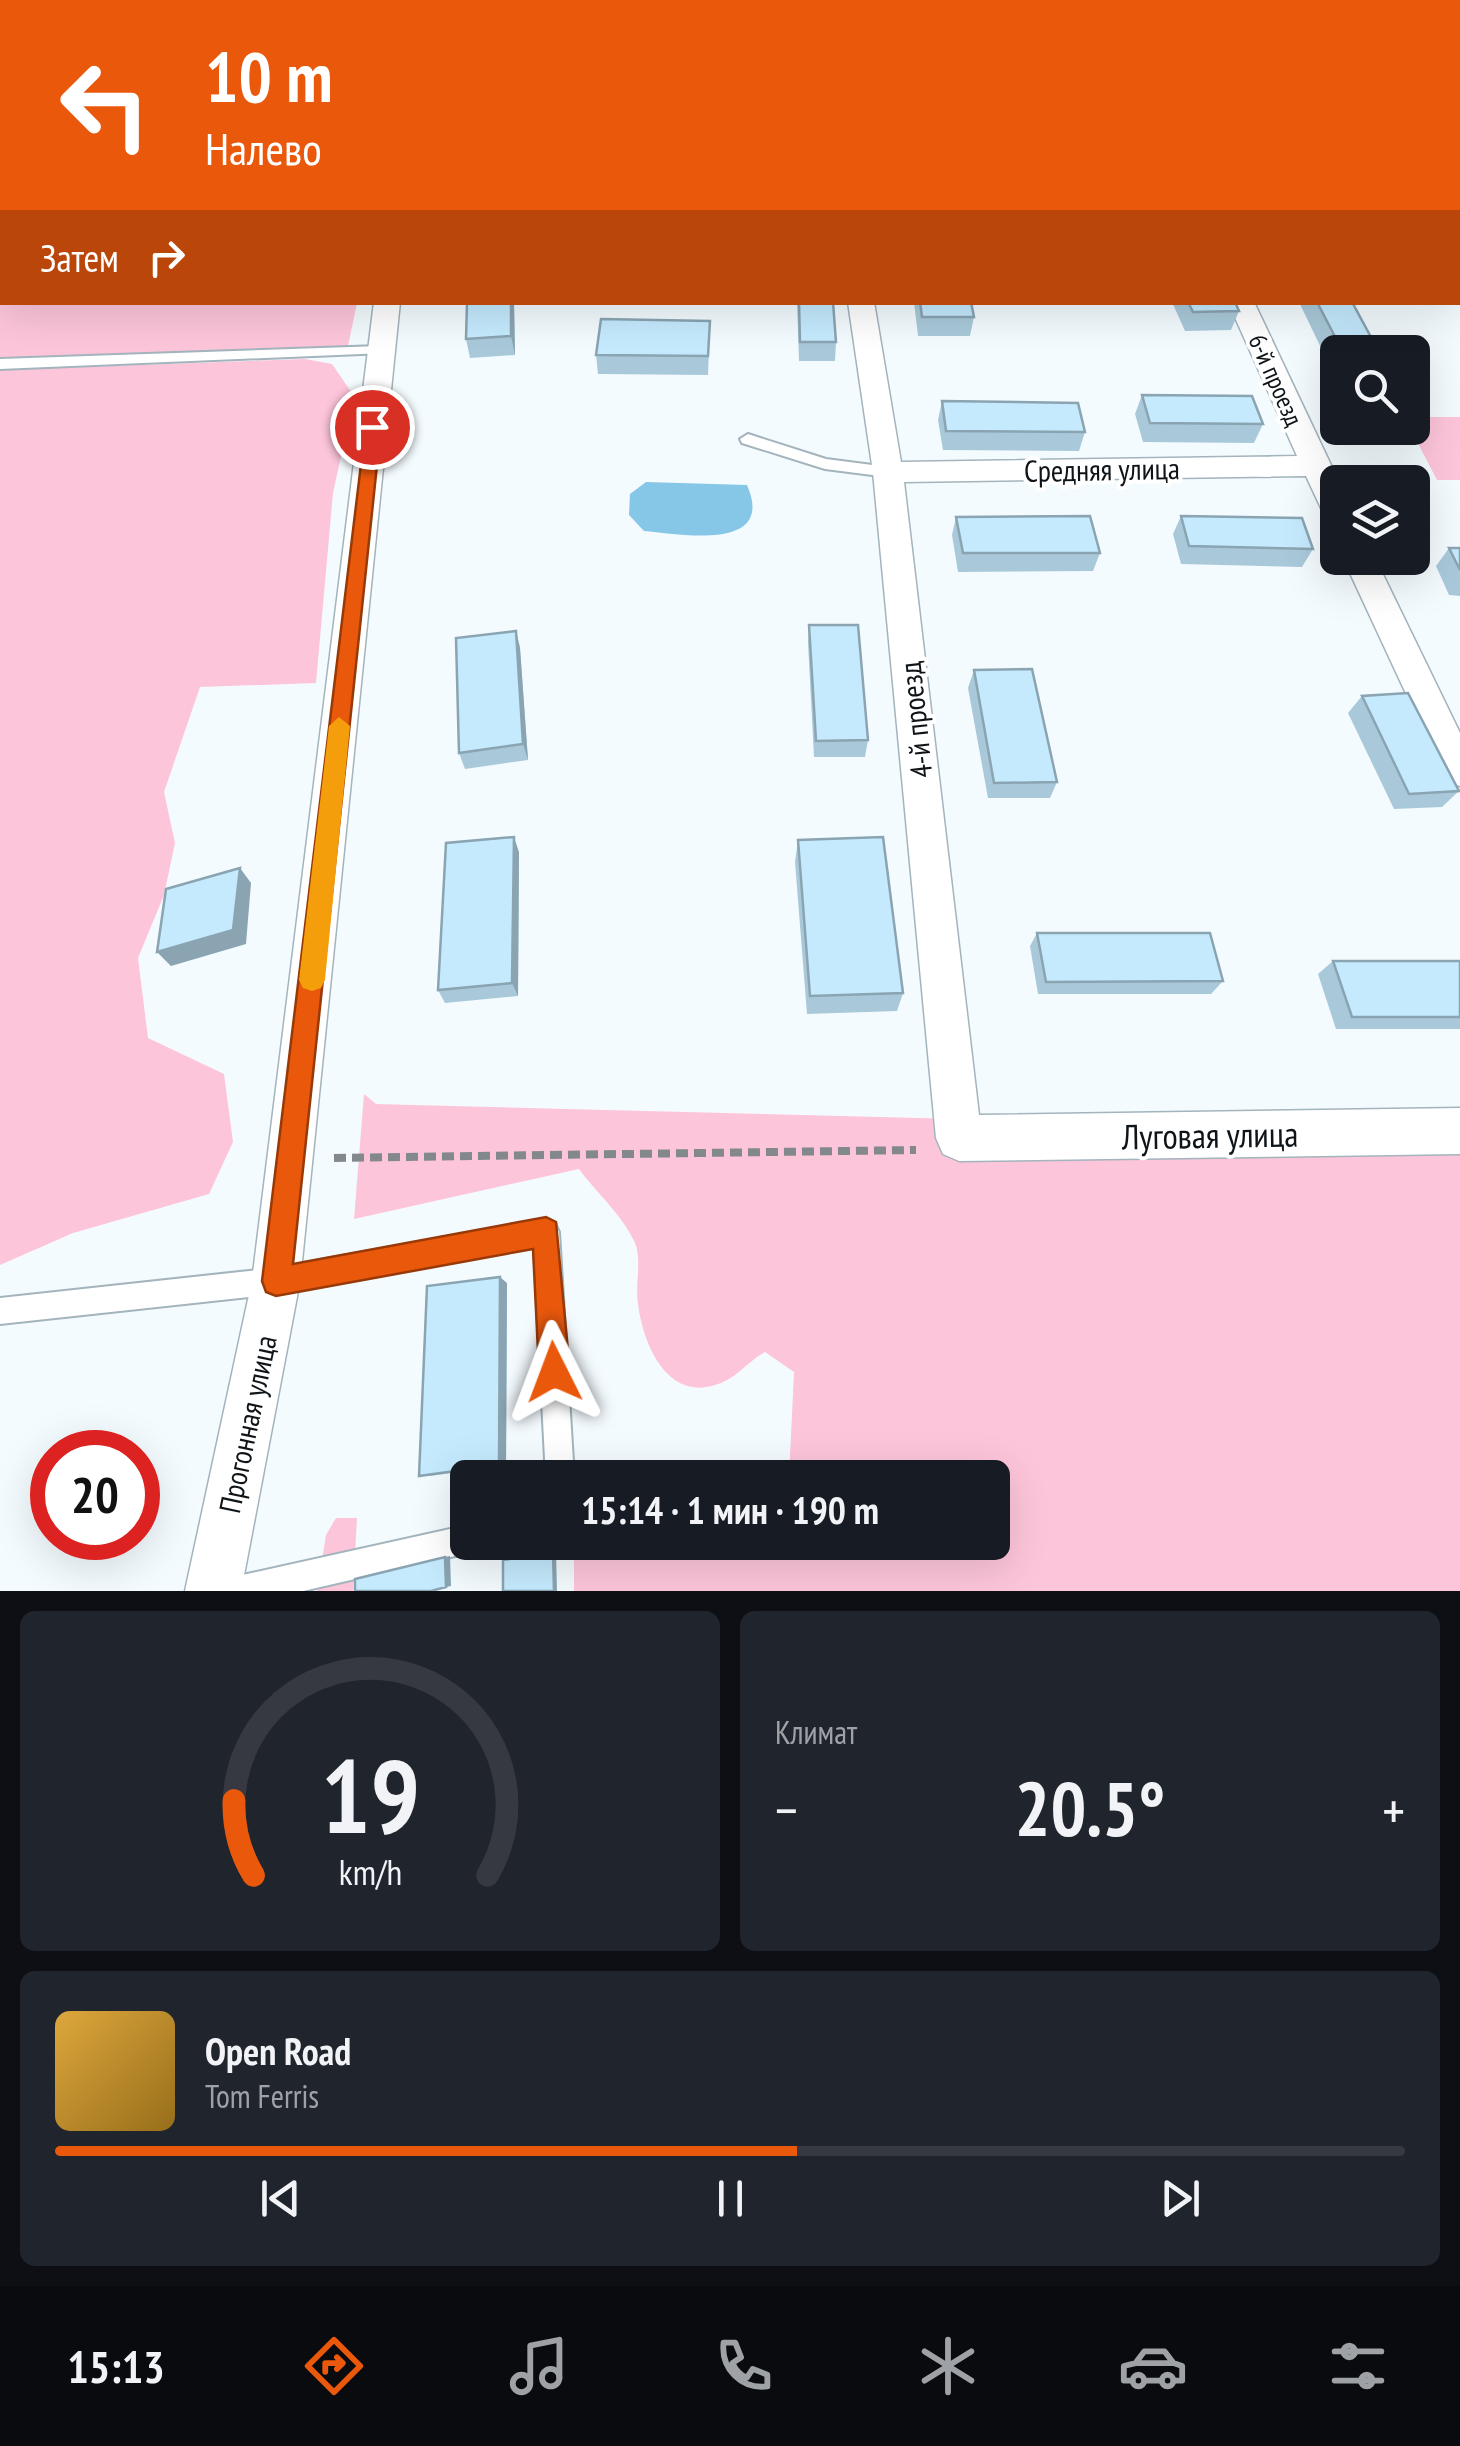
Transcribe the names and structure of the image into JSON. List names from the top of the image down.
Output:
{
  "streets": {
    "street": [
      "6-й проезд",
      "Средняя улица",
      "4-й проезд",
      "Луговая улица",
      "Прогонная улица"
    ]
  },
  "crossings": [
    ["6-й проезд", "Средняя улица"],
    ["Средняя улица", "4-й проезд"],
    ["4-й проезд", "Луговая улица"]
  ],
  "page": {
    "turn": ["10 m", "Налево"],
    "then": "Затем",
    "limit": "20",
    "trip": "15:14 · 1 мин · 190 m",
    "tile": "Климат",
    "heat": ["−", "20.5°", "+"],
    "song": ["Open Road", "Tom Ferris"],
    "tabs": "15:13",
    "gauge": ["19", "km/h"]
  }
}
